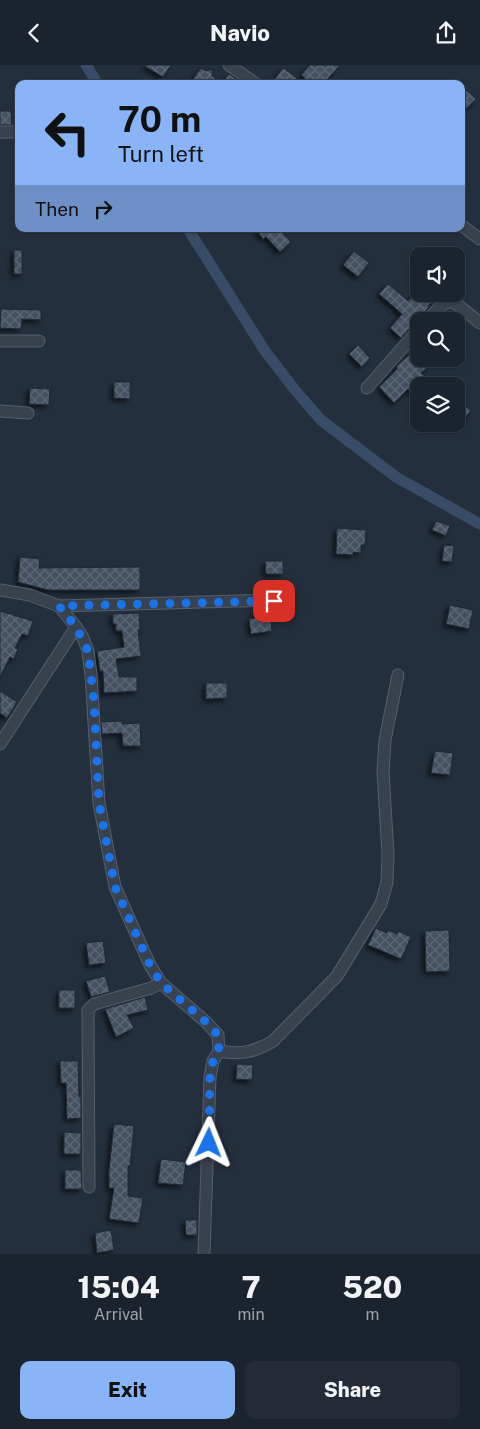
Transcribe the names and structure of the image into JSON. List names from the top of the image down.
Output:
{
  "page": {
    "header": "Navio",
    "turn": ["70 m", "Turn left"],
    "then": "Then",
    "eta": [
      "15:04",
      "Arrival",
      "7",
      "min",
      "520",
      "m"
    ],
    "buttons": ["Exit", "Share"]
  }
}
